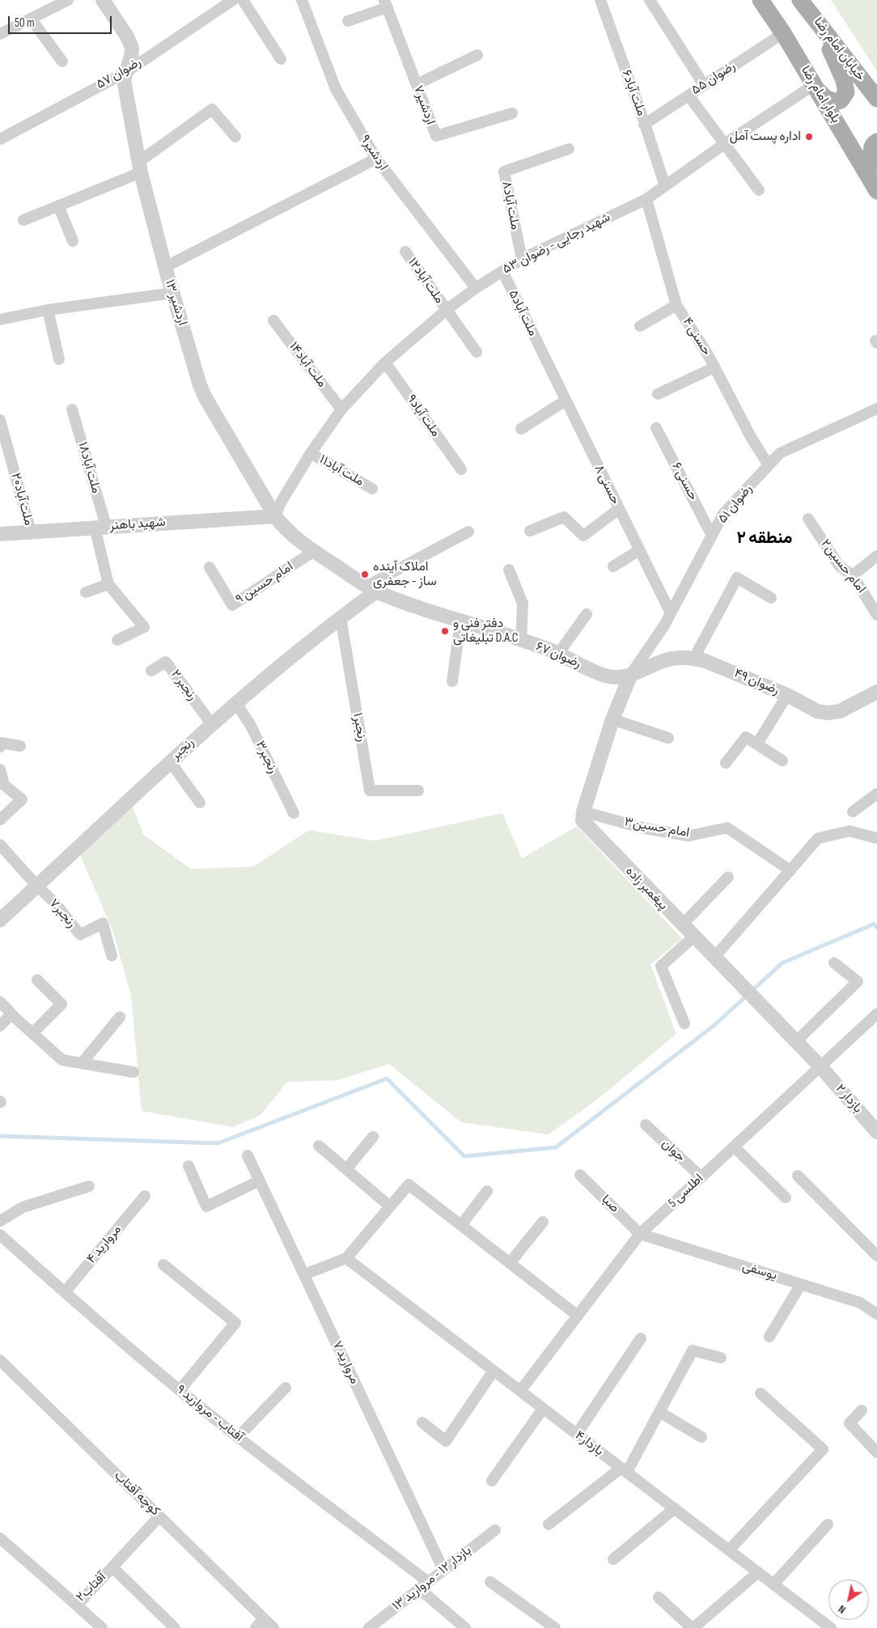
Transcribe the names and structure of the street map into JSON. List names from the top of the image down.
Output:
{
  "streets": {
    "main road": ["خیابان امام رضا", "بلوار امام رضا"],
    "street": [
      "رضوان ۵۷",
      "رضوان ۵۵",
      "ملت آباد۶",
      "اردشیر۷",
      "اردشیر۹",
      "ملت آباد۸",
      "شهید رجایی - رضوان ۵۳",
      "ملت آباد۱۲",
      "اردشیر ۱۳",
      "ملت آباد۵",
      "حسنی ۴",
      "ملت آباد۱۴",
      "ملت آباد۹",
      "ملت آباد۱۸",
      "ملت آباد۱۱",
      "حسنی ۶",
      "حسنی ۸",
      "ملت آباد۲۰",
      "رضوان ۵۱",
      "شهید باهنر",
      "امام حسین۲",
      "امام حسین ۹",
      "رضوان ۶۷",
      "رضوان ۴۹",
      "رنجبر ۲",
      "رنجبر۱",
      "رنجبر",
      "رنجبر۳",
      "امام حسین۳",
      "پیغمبر زاده",
      "رنجبر۷",
      "بازدار ۲",
      "جوان",
      "اطلسی 5",
      "صبا",
      "مروارید ۴",
      "یوسفی",
      "مروارید ۷",
      "آفتاب - مروارید ۹",
      "بازدار۴",
      "کوچه آفتاب",
      "بازدار ۱۲ - مروارید ۱۳",
      "آفتاب۲"
    ]
  },
  "crossings": [
    ["رضوان ۵۷", "اردشیر ۱۳"],
    ["رضوان ۵۵", "ملت آباد۶"],
    ["رضوان ۵۵", "بلوار امام رضا"],
    ["ملت آباد۶", "شهید رجایی - رضوان ۵۳"],
    ["بلوار امام رضا", "شهید رجایی - رضوان ۵۳"],
    ["اردشیر۹", "شهید رجایی - رضوان ۵۳"],
    ["ملت آباد۸", "شهید رجایی - رضوان ۵۳"],
    ["شهید رجایی - رضوان ۵۳", "ملت آباد۱۲"],
    ["شهید رجایی - رضوان ۵۳", "اردشیر ۱۳"],
    ["شهید رجایی - رضوان ۵۳", "ملت آباد۵"],
    ["شهید رجایی - رضوان ۵۳", "حسنی ۴"],
    ["شهید رجایی - رضوان ۵۳", "ملت آباد۱۴"],
    ["شهید رجایی - رضوان ۵۳", "ملت آباد۹"],
    ["شهید رجایی - رضوان ۵۳", "ملت آباد۱۱"],
    ["شهید رجایی - رضوان ۵۳", "شهید باهنر"],
    ["شهید رجایی - رضوان ۵۳", "رضوان ۶۷"],
    ["اردشیر ۱۳", "شهید باهنر"],
    ["اردشیر ۱۳", "رضوان ۶۷"],
    ["ملت آباد۵", "حسنی ۸"],
    ["حسنی ۴", "رضوان ۵۱"],
    ["ملت آباد۱۸", "شهید باهنر"],
    ["حسنی ۶", "رضوان ۵۱"],
    ["حسنی ۸", "رضوان ۵۱"],
    ["ملت آباد۲۰", "شهید باهنر"],
    ["رضوان ۵۱", "رضوان ۶۷"],
    ["رضوان ۵۱", "رضوان ۴۹"],
    ["شهید باهنر", "رضوان ۶۷"],
    ["امام حسین ۹", "رضوان ۶۷"],
    ["رضوان ۶۷", "رضوان ۴۹"],
    ["رضوان ۶۷", "رنجبر"],
    ["رنجبر ۲", "رنجبر"],
    ["رنجبر۱", "رنجبر"],
    ["رنجبر", "رنجبر۳"],
    ["رنجبر", "رنجبر۷"],
    ["امام حسین۳", "پیغمبر زاده"],
    ["پیغمبر زاده", "بازدار ۲"],
    ["پیغمبر زاده", "اطلسی 5"],
    ["بازدار ۲", "اطلسی 5"],
    ["جوان", "اطلسی 5"],
    ["اطلسی 5", "صبا"],
    ["اطلسی 5", "یوسفی"],
    ["اطلسی 5", "بازدار۴"],
    ["صبا", "یوسفی"],
    ["مروارید ۴", "آفتاب - مروارید ۹"],
    ["مروارید ۷", "بازدار ۱۲ - مروارید ۱۳"],
    ["آفتاب - مروارید ۹", "بازدار ۱۲ - مروارید ۱۳"],
    ["کوچه آفتاب", "آفتاب۲"]
  ],
  "districts": ["منطقه ۲"],
  "places": ["اداره پست آمل", "املاک آینده ساز - جعفری", "دفتر فنی و تبلیغاتی D.A.C"],
  "scale_bar": "50 m",
  "north": "bottom left"
}
